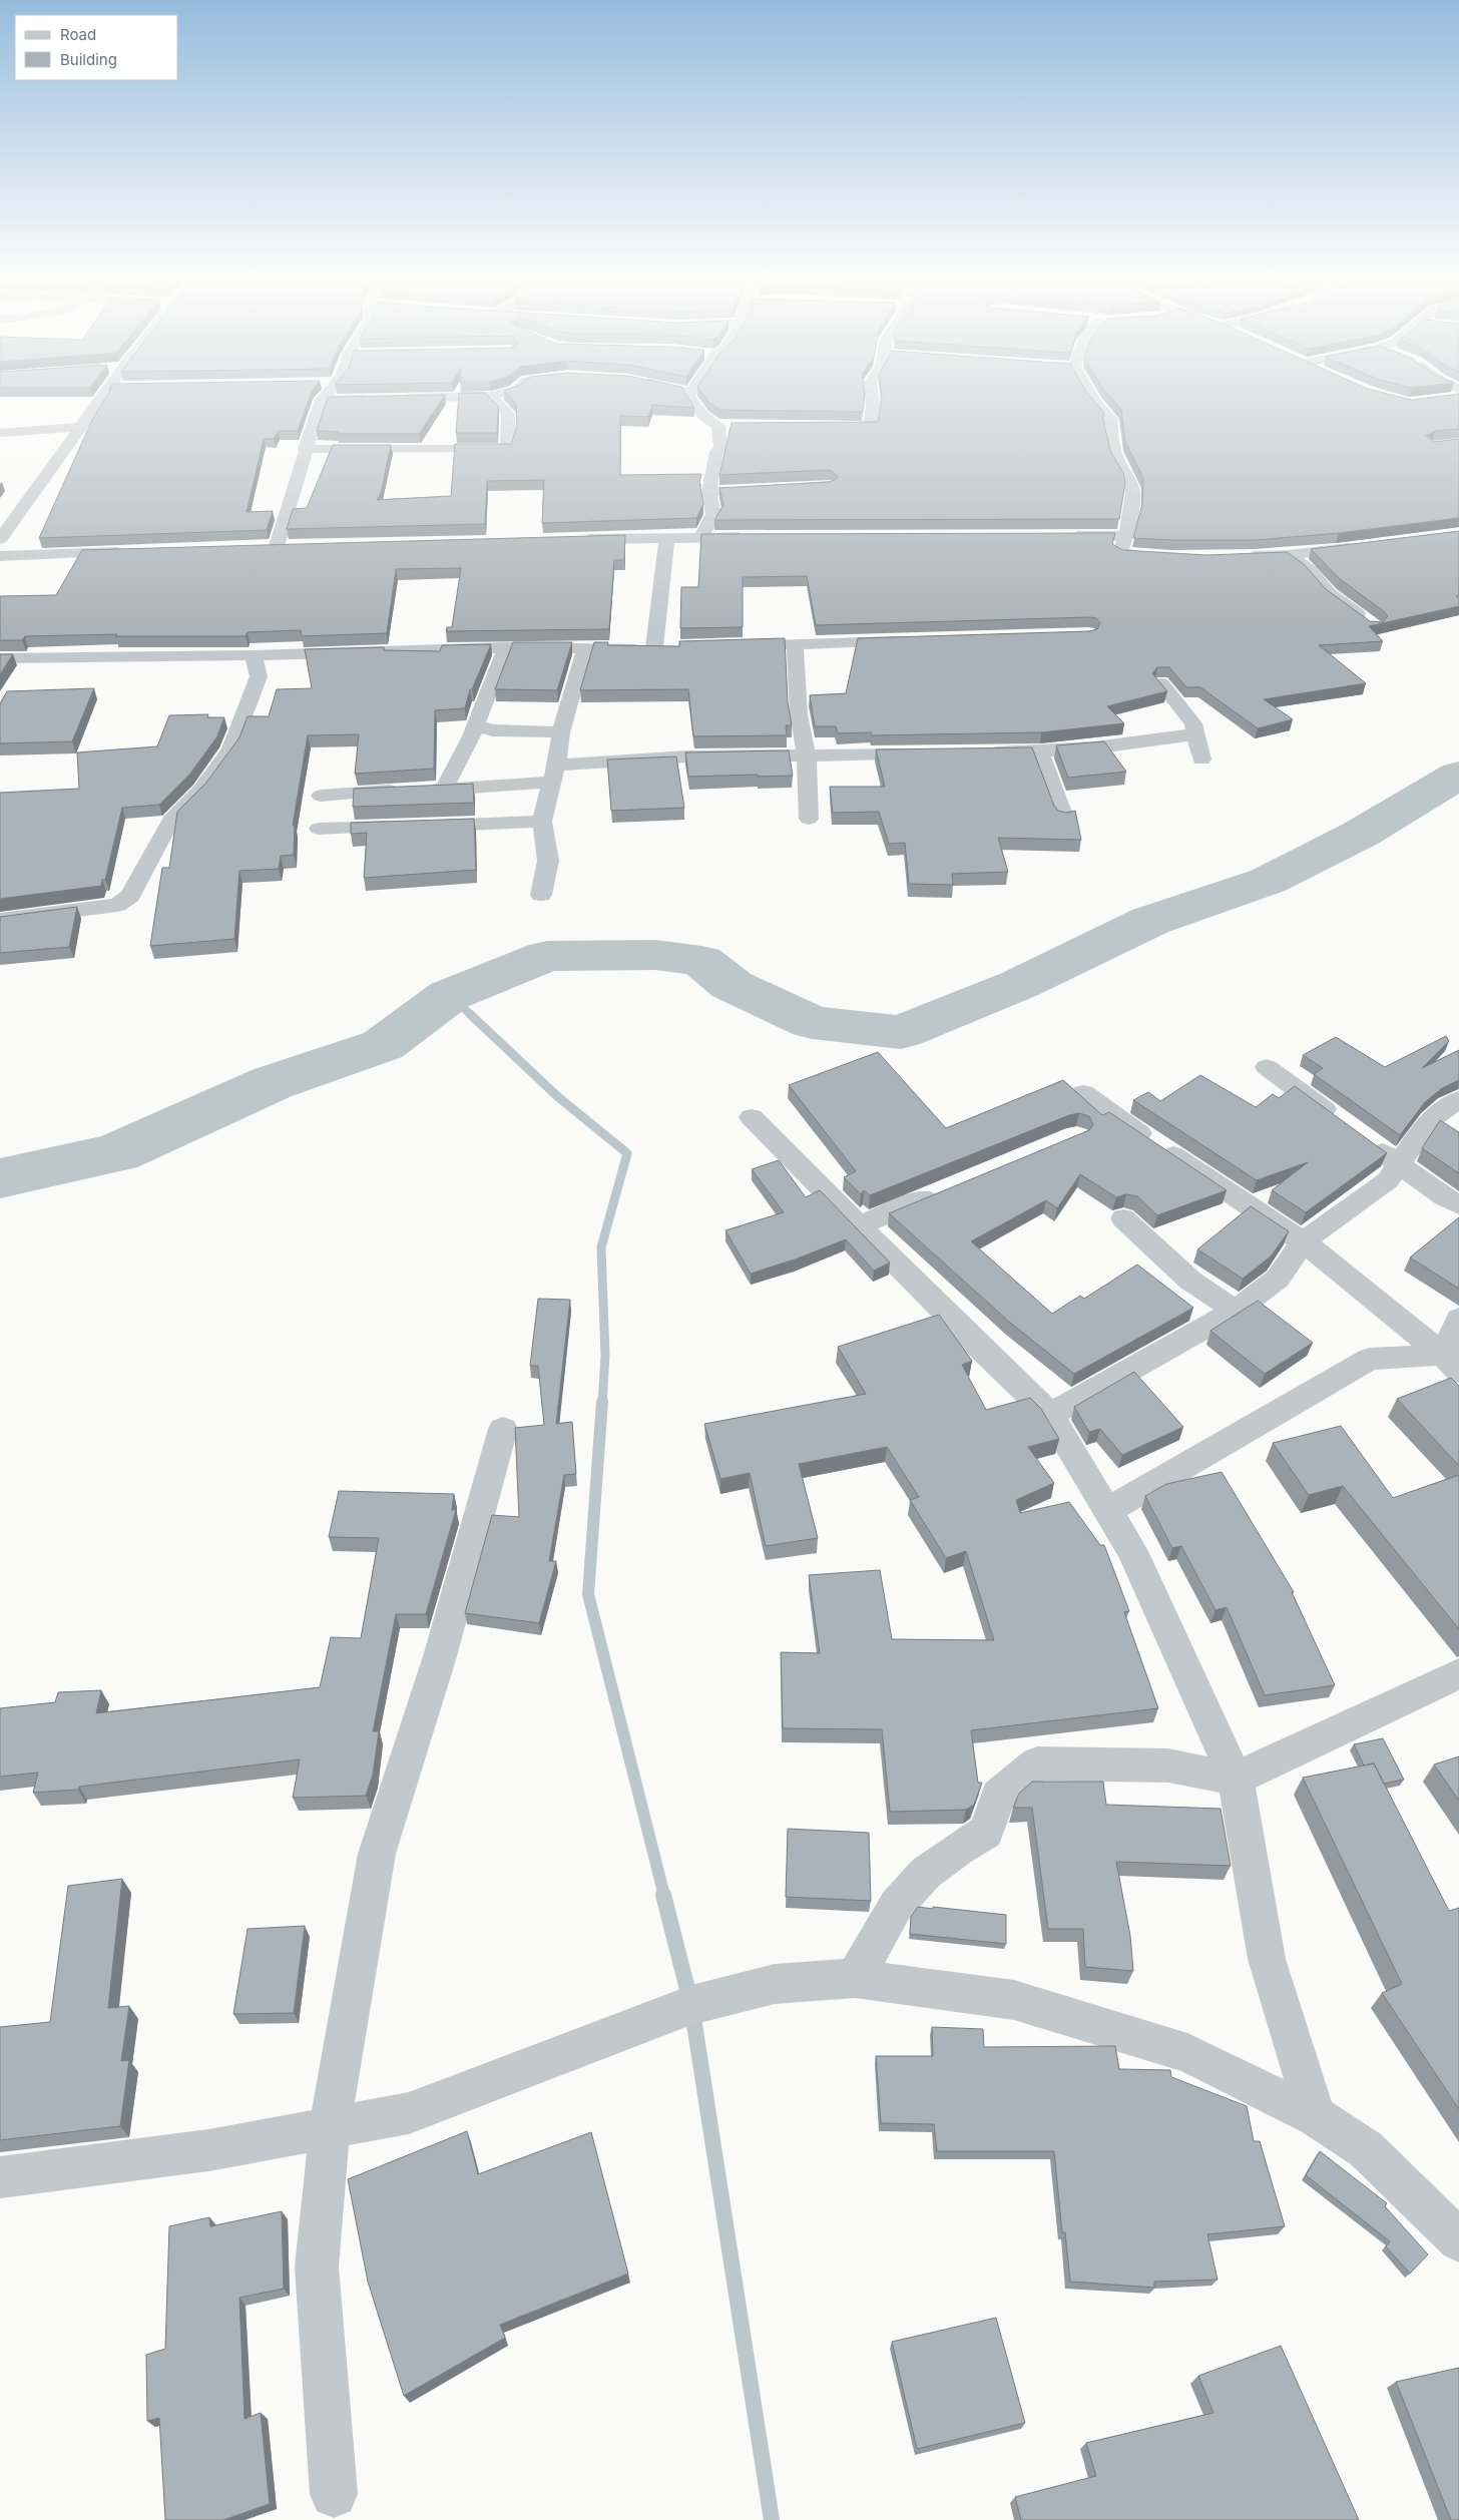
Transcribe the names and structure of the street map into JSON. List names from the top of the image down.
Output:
{
  "legend": ["Road", "Building"]
}
